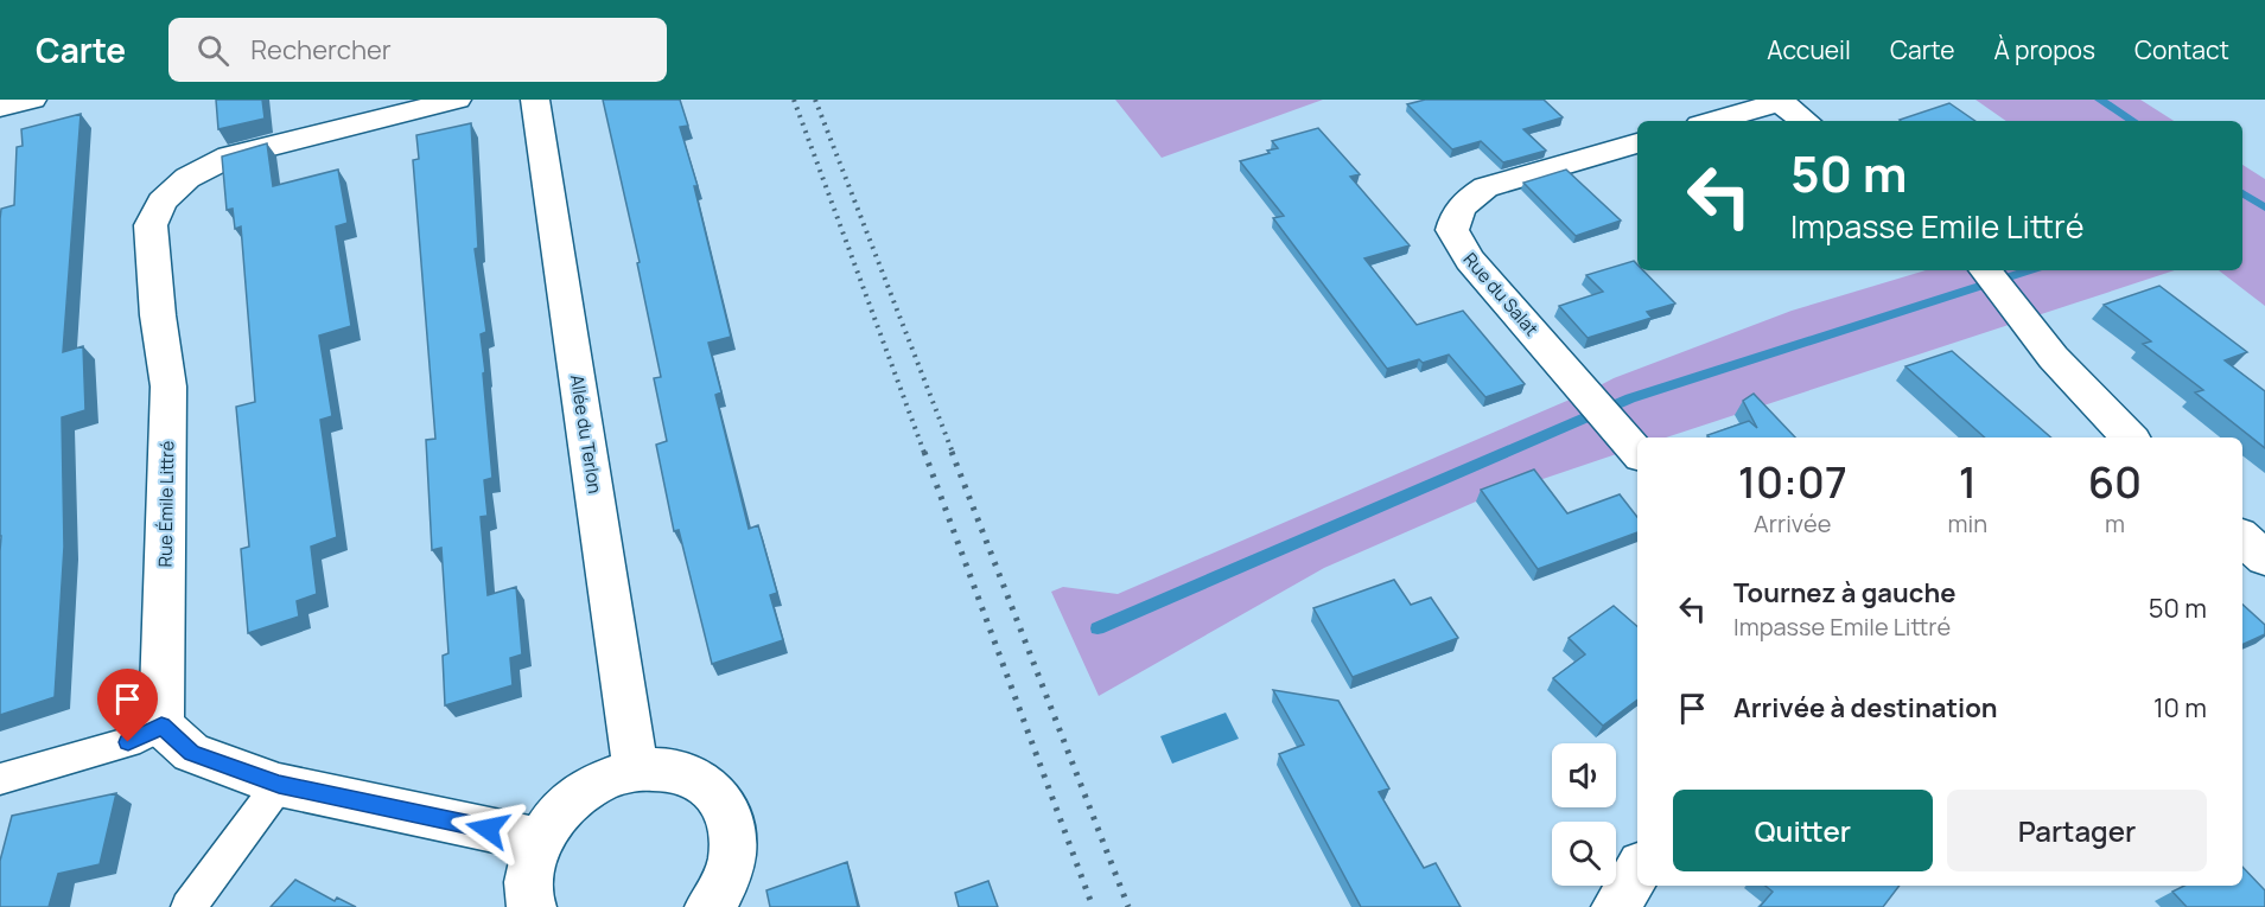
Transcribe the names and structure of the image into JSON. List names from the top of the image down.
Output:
{
  "streets": {
    "street": ["Rue du Salat", "Allée du Terlon", "Rue Émile Littré"]
  },
  "page": {
    "header": "Carte",
    "search": "Rechercher",
    "nav": [
      "Accueil",
      "Carte",
      "À propos",
      "Contact"
    ],
    "turn": ["50 m", "Impasse Emile Littré"],
    "eta": [
      "10:07",
      "Arrivée",
      "1",
      "min",
      "60",
      "m"
    ],
    "list": [
      {
        "name": "Tournez à gauche",
        "note": "Impasse Emile Littré",
        "value": "50 m"
      },
      {
        "name": "Arrivée à destination",
        "value": "10 m"
      }
    ],
    "buttons": ["Quitter", "Partager"]
  }
}
